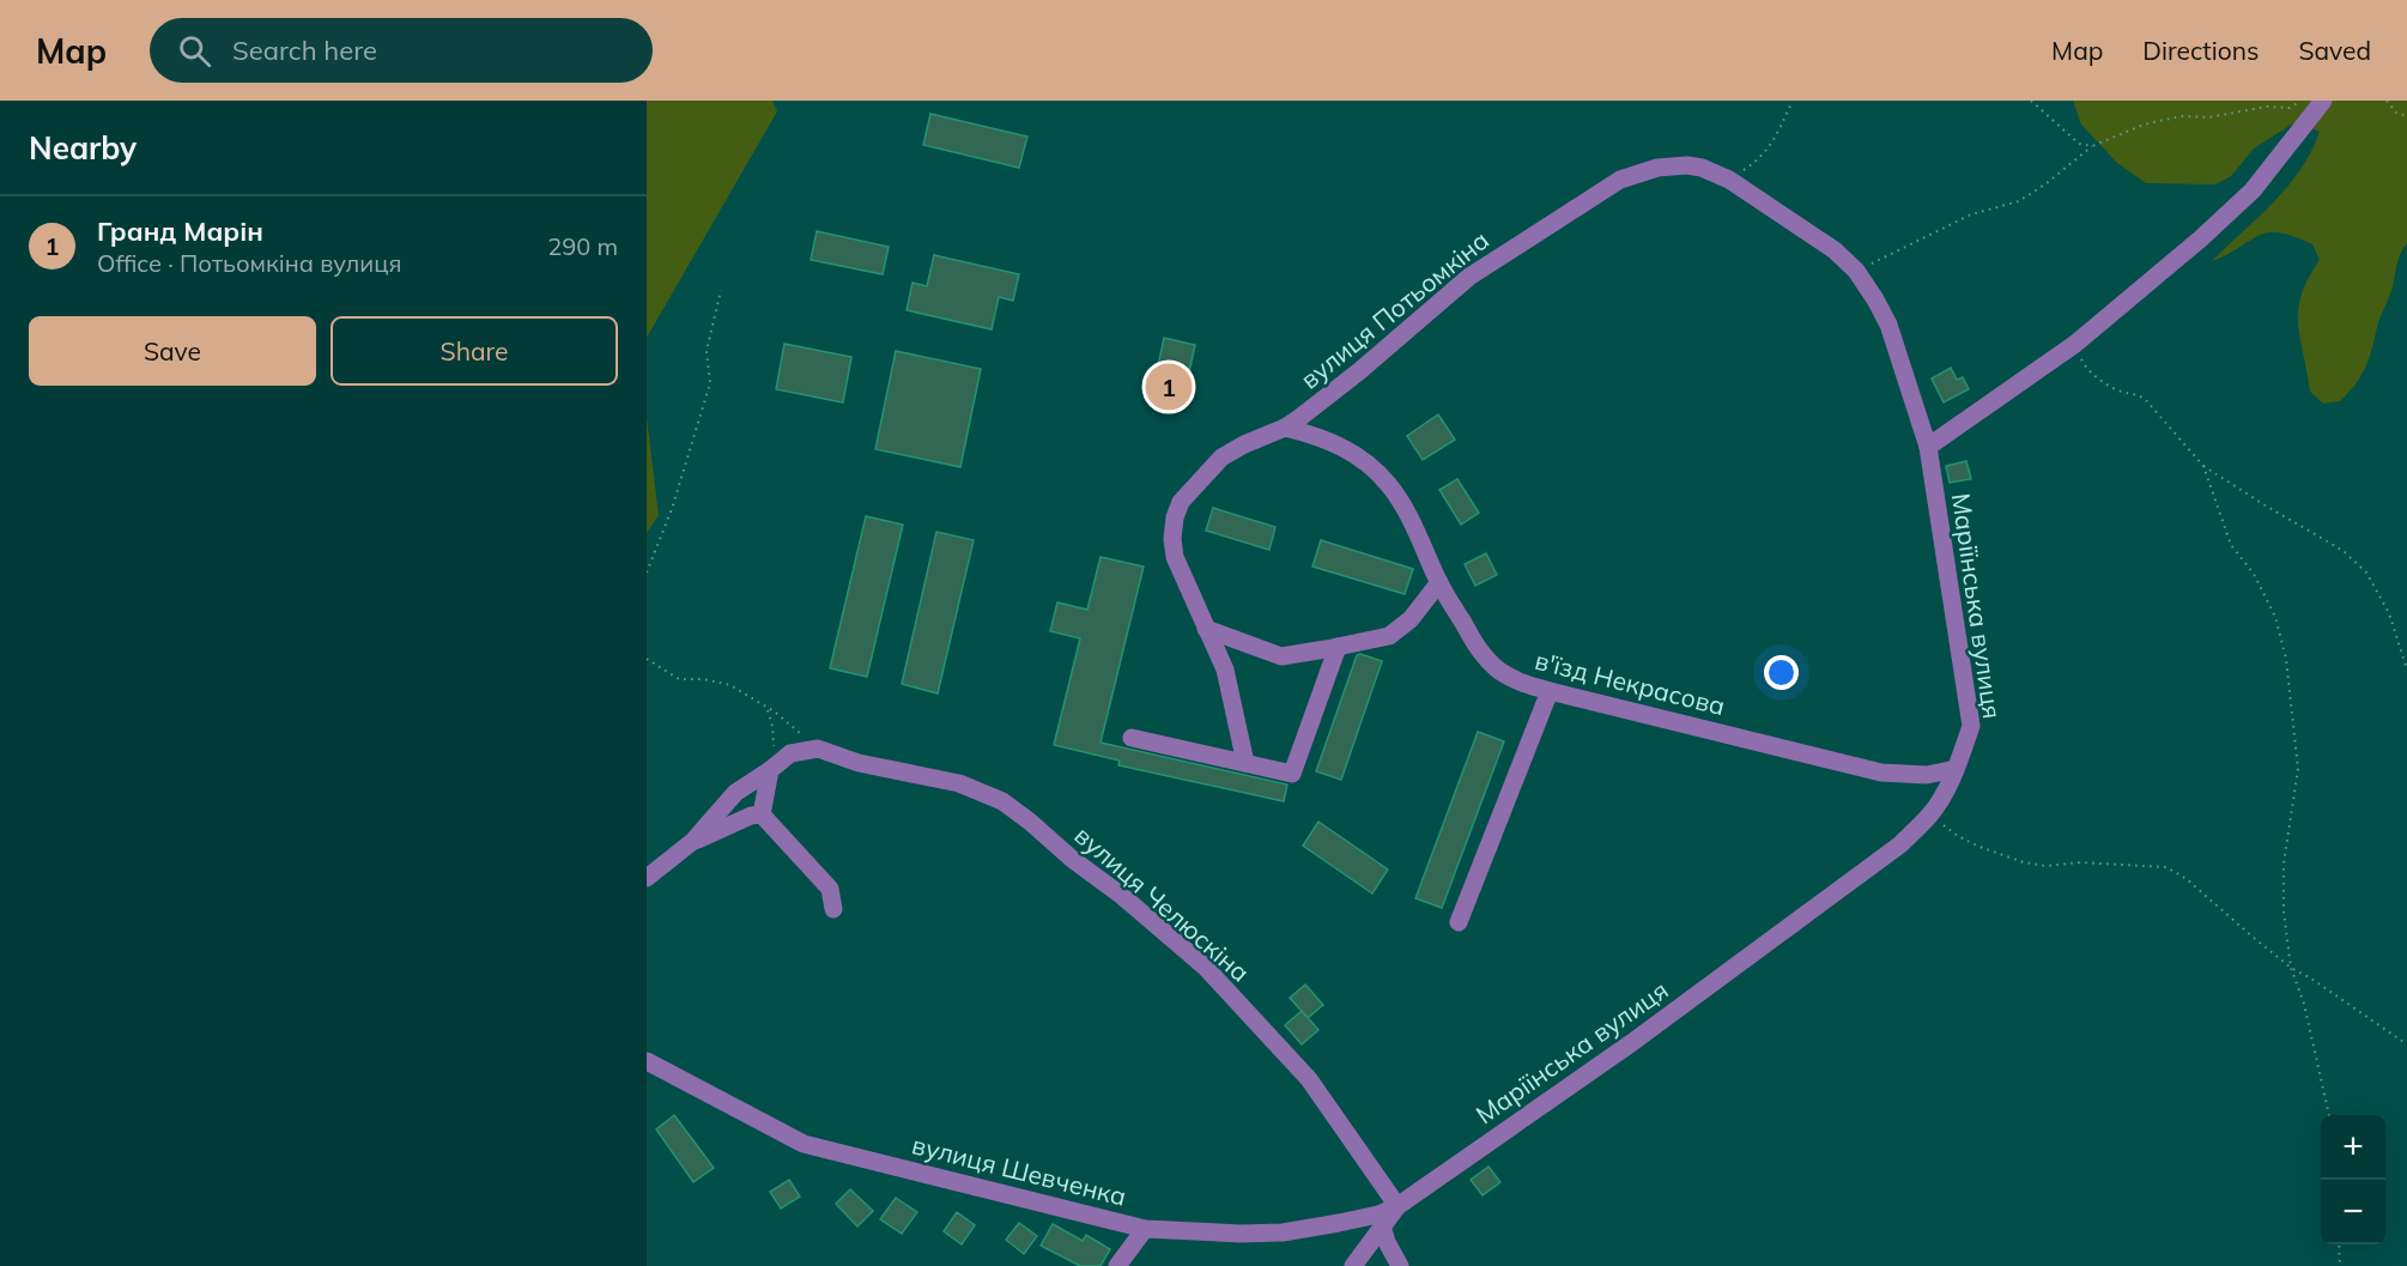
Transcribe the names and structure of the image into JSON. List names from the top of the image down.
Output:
{
  "streets": {
    "street": [
      "вулиця Потьомкіна",
      "Маріїнська вулиця",
      "в'їзд Некрасова",
      "вулиця Челюскіна",
      "вулиця Шевченка"
    ]
  },
  "crossings": [
    ["вулиця Потьомкіна", "Маріїнська вулиця"],
    ["вулиця Потьомкіна", "в'їзд Некрасова"],
    ["Маріїнська вулиця", "в'їзд Некрасова"],
    ["Маріїнська вулиця", "вулиця Челюскіна"],
    ["Маріїнська вулиця", "вулиця Шевченка"],
    ["вулиця Челюскіна", "вулиця Шевченка"]
  ],
  "page": {
    "header": "Map",
    "search": "Search here",
    "nav": ["Map", "Directions", "Saved"],
    "heading": "Nearby",
    "list": [
      {
        "mark": "1",
        "name": "Гранд Марін",
        "note": "Office · Потьомкіна вулиця",
        "value": "290 m"
      }
    ],
    "buttons": ["Save", "Share"],
    "pins": "1",
    "map_buttons": ["+", "−"]
  }
}
